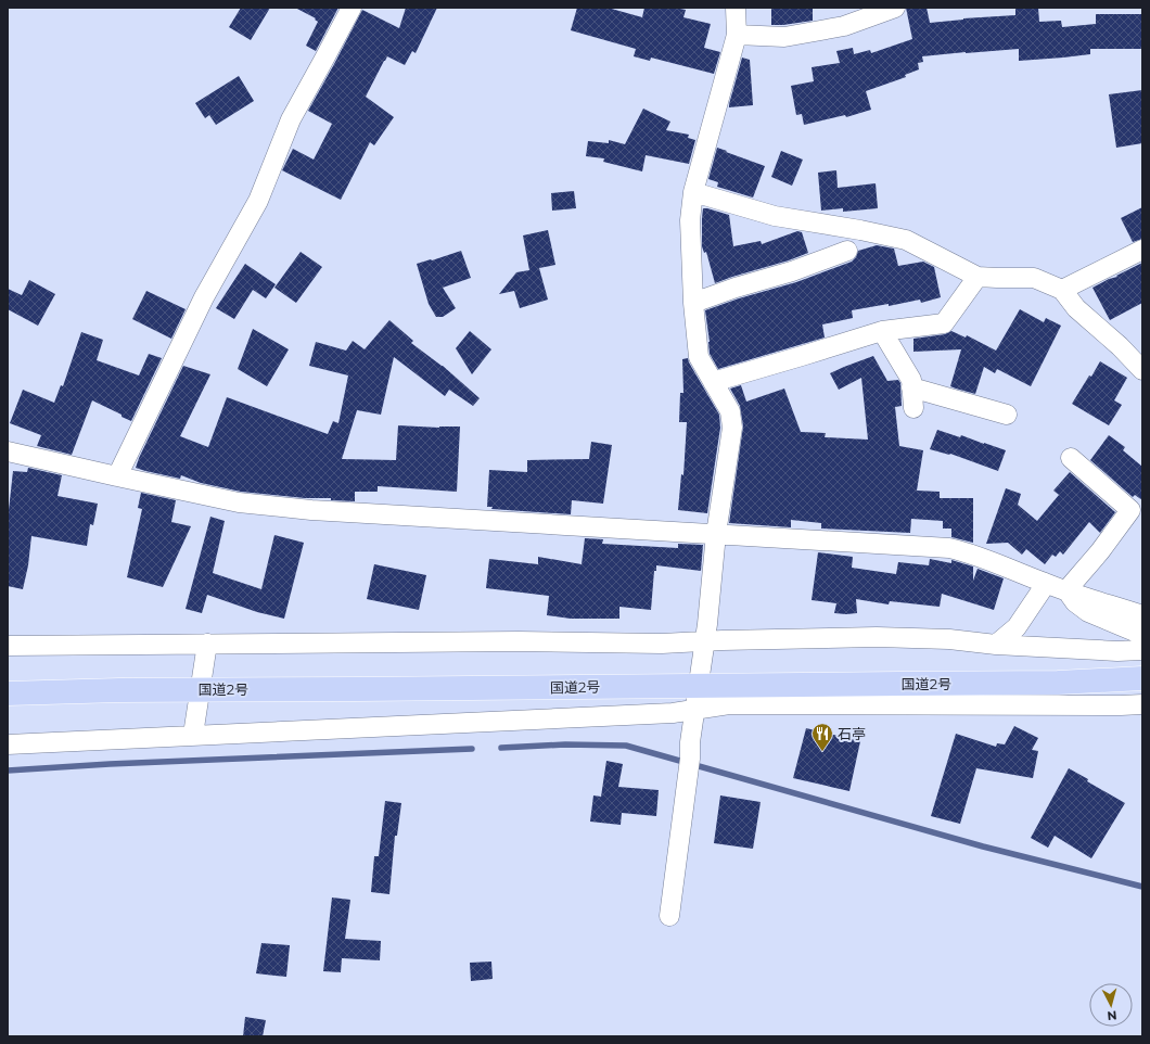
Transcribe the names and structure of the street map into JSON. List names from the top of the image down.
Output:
{
  "streets": {
    "highway": ["国道2号"]
  },
  "places": {
    "restaurant": ["石亭"]
  },
  "north": "bottom"
}
